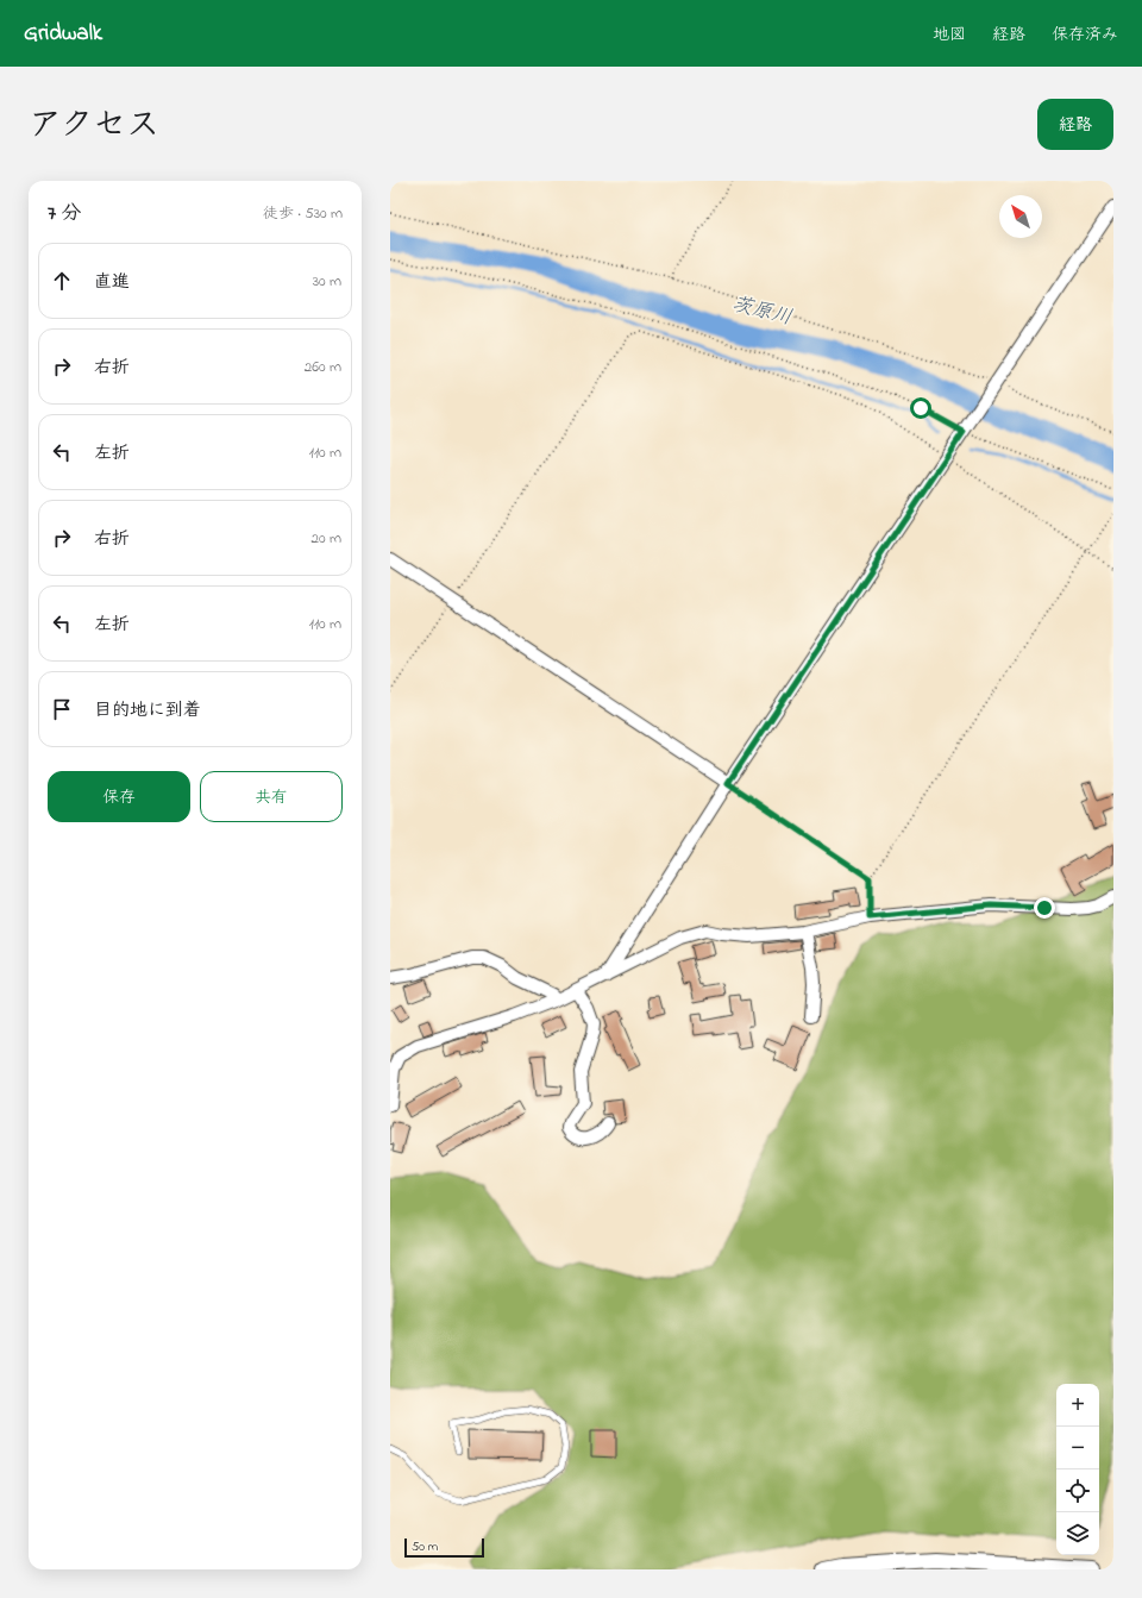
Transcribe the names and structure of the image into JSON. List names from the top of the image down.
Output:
{
  "water": ["茨原川"],
  "scale_bar": "50 m",
  "north": "top left",
  "page": {
    "header": "Gridwalk",
    "nav": ["地図", "経路", "保存済み"],
    "title": "アクセス",
    "buttons": [
      "経路",
      ["保存", "共有"]
    ],
    "heading": ["7 分", "徒歩 · 530 m"],
    "list": [
      ["直進", "30 m"],
      ["右折", "260 m"],
      ["左折", "110 m"],
      ["右折", "20 m"],
      ["左折", "110 m"],
      "目的地に到着"
    ],
    "map_buttons": ["+", "−"],
    "scale": "50 m"
  }
}
